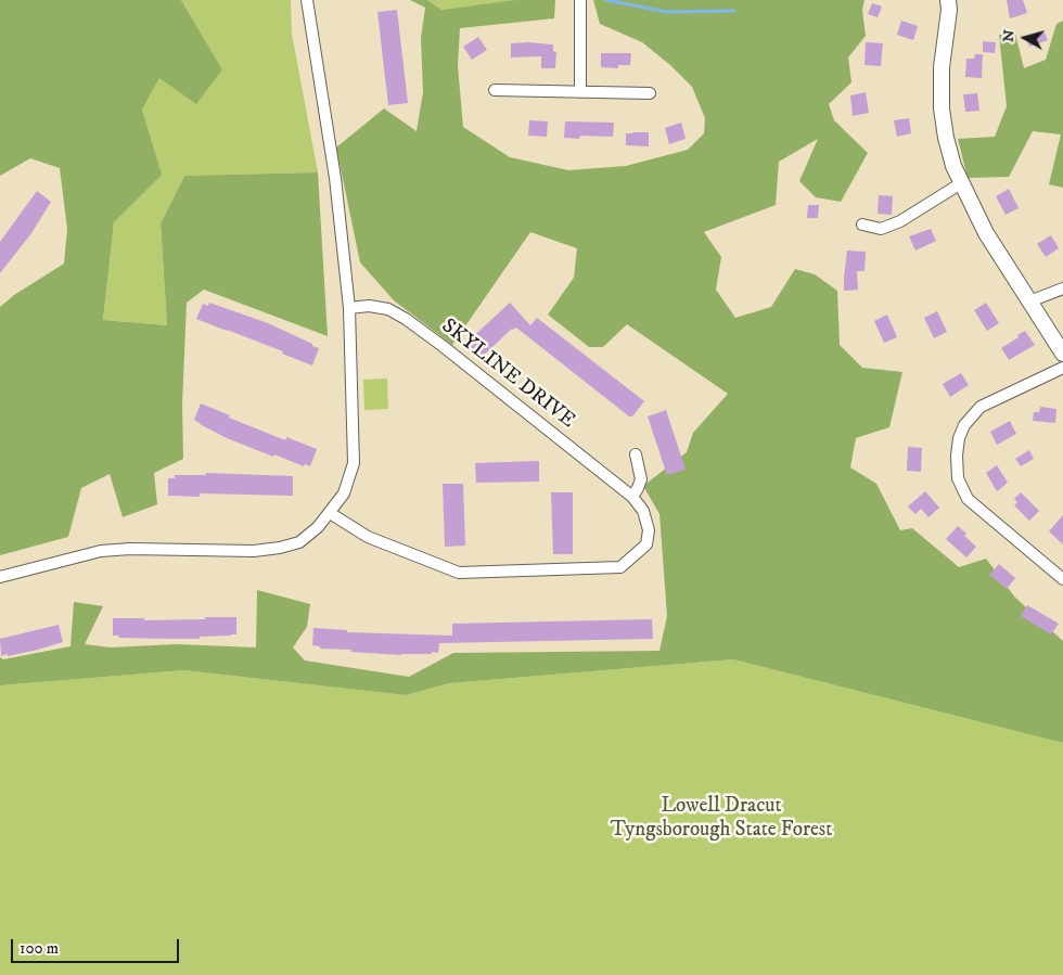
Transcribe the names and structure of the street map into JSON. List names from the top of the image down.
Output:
{
  "streets": {
    "street": ["SKYLINE DRIVE"]
  },
  "parks": ["Lowell Dracut Tyngsborough State Forest"],
  "scale_bar": "100 m",
  "north": "left"
}
